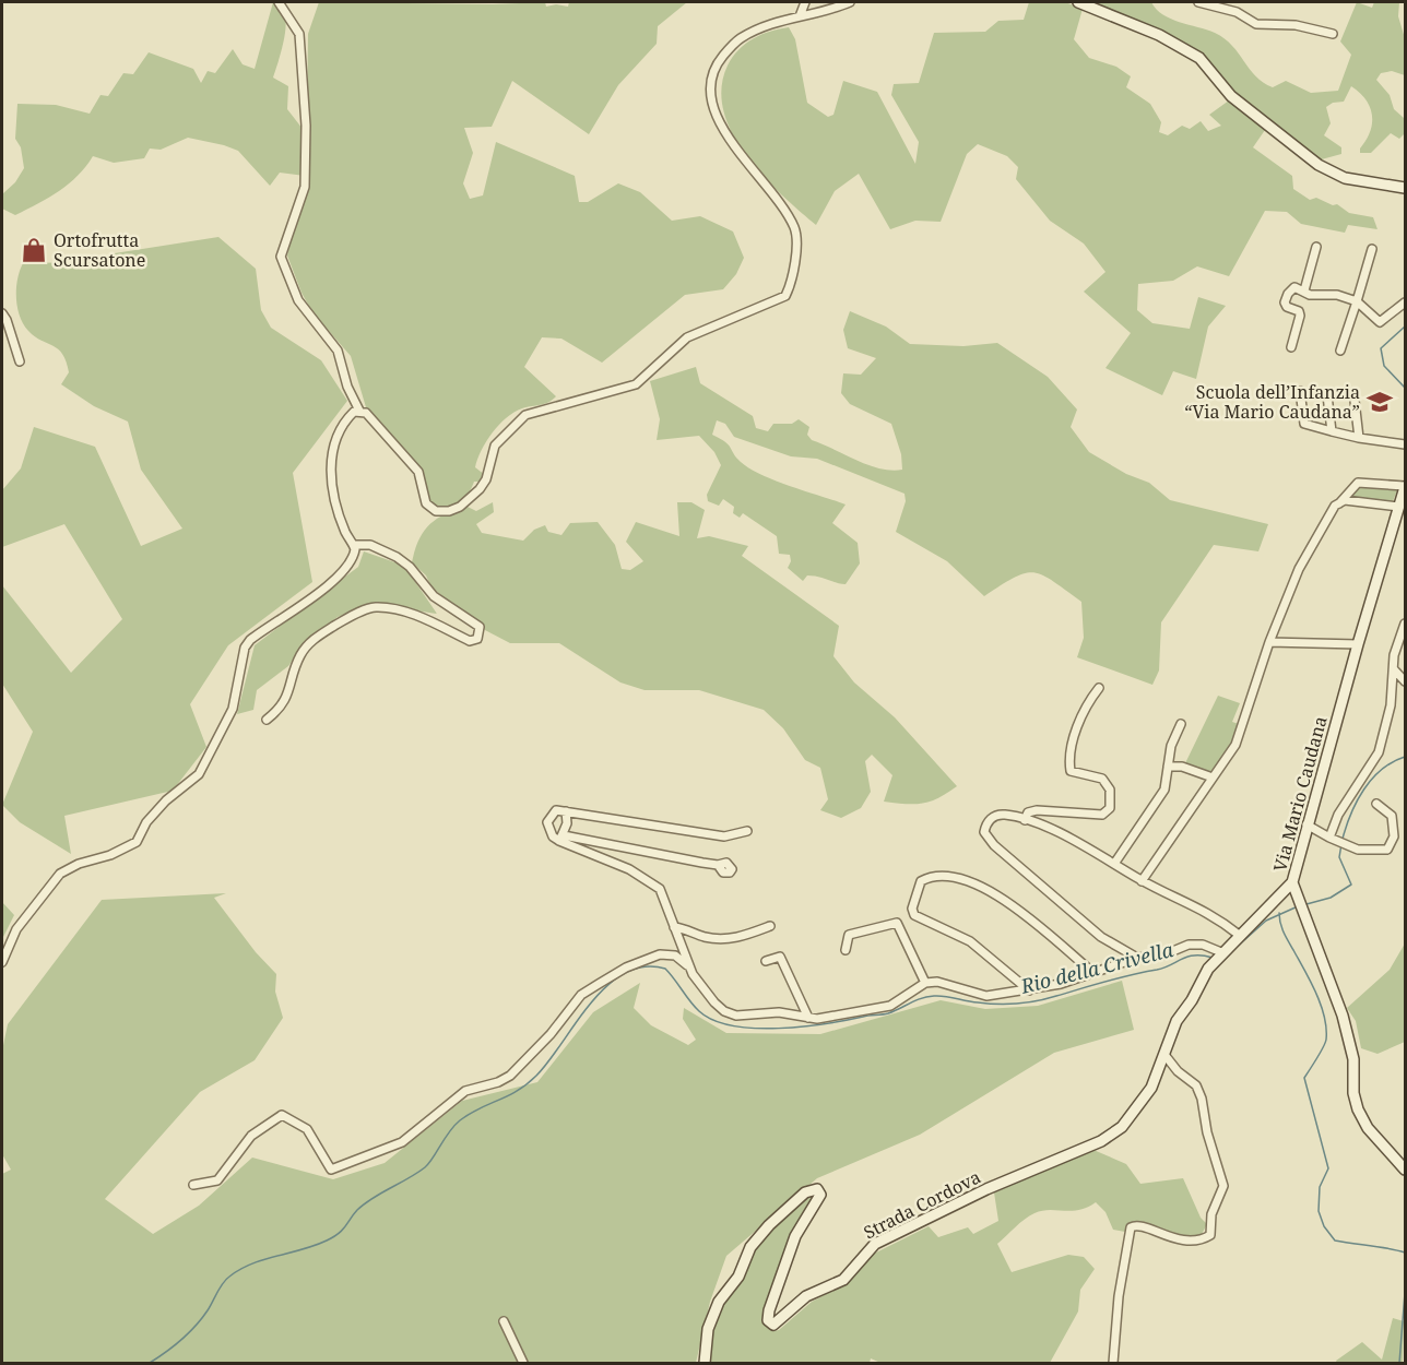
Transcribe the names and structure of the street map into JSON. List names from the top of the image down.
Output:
{
  "streets": {
    "street": ["Via Mario Caudana", "Strada Cordova"]
  },
  "crossings": [
    ["Via Mario Caudana", "Strada Cordova"]
  ],
  "water": ["Rio della Crivella"],
  "places": {
    "shop": ["Ortofrutta Scursatone"],
    "school or university": ["Scuola dell’Infanzia “Via Mario Caudana”"]
  }
}
